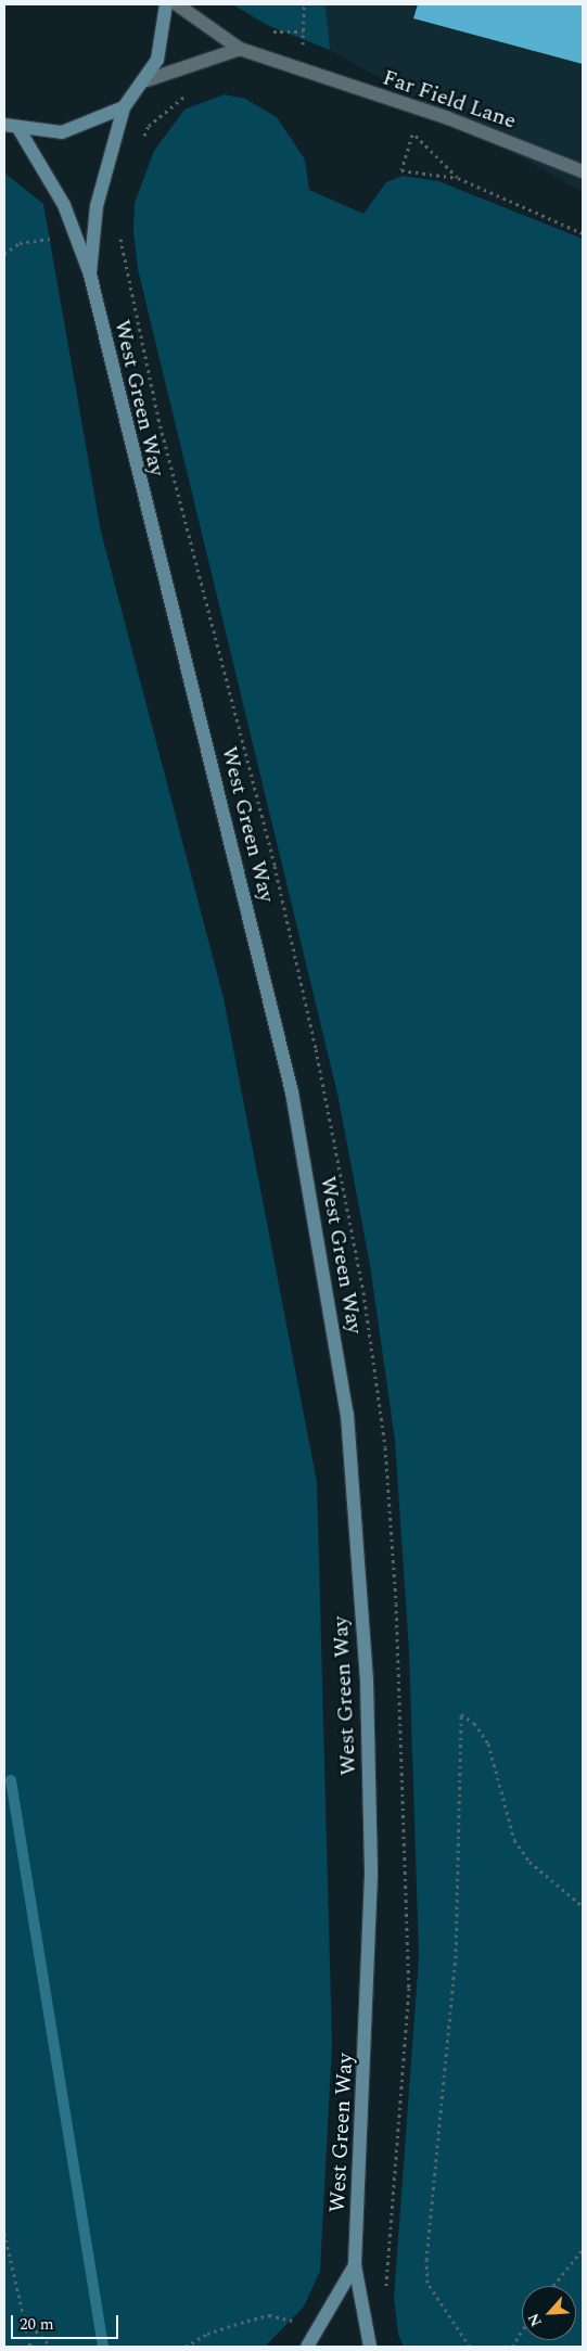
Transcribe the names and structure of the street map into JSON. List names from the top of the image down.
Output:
{
  "streets": {
    "street": ["West Green Way"],
    "lane": ["Far Field Lane"]
  },
  "scale_bar": "20 m",
  "north": "bottom left"
}
